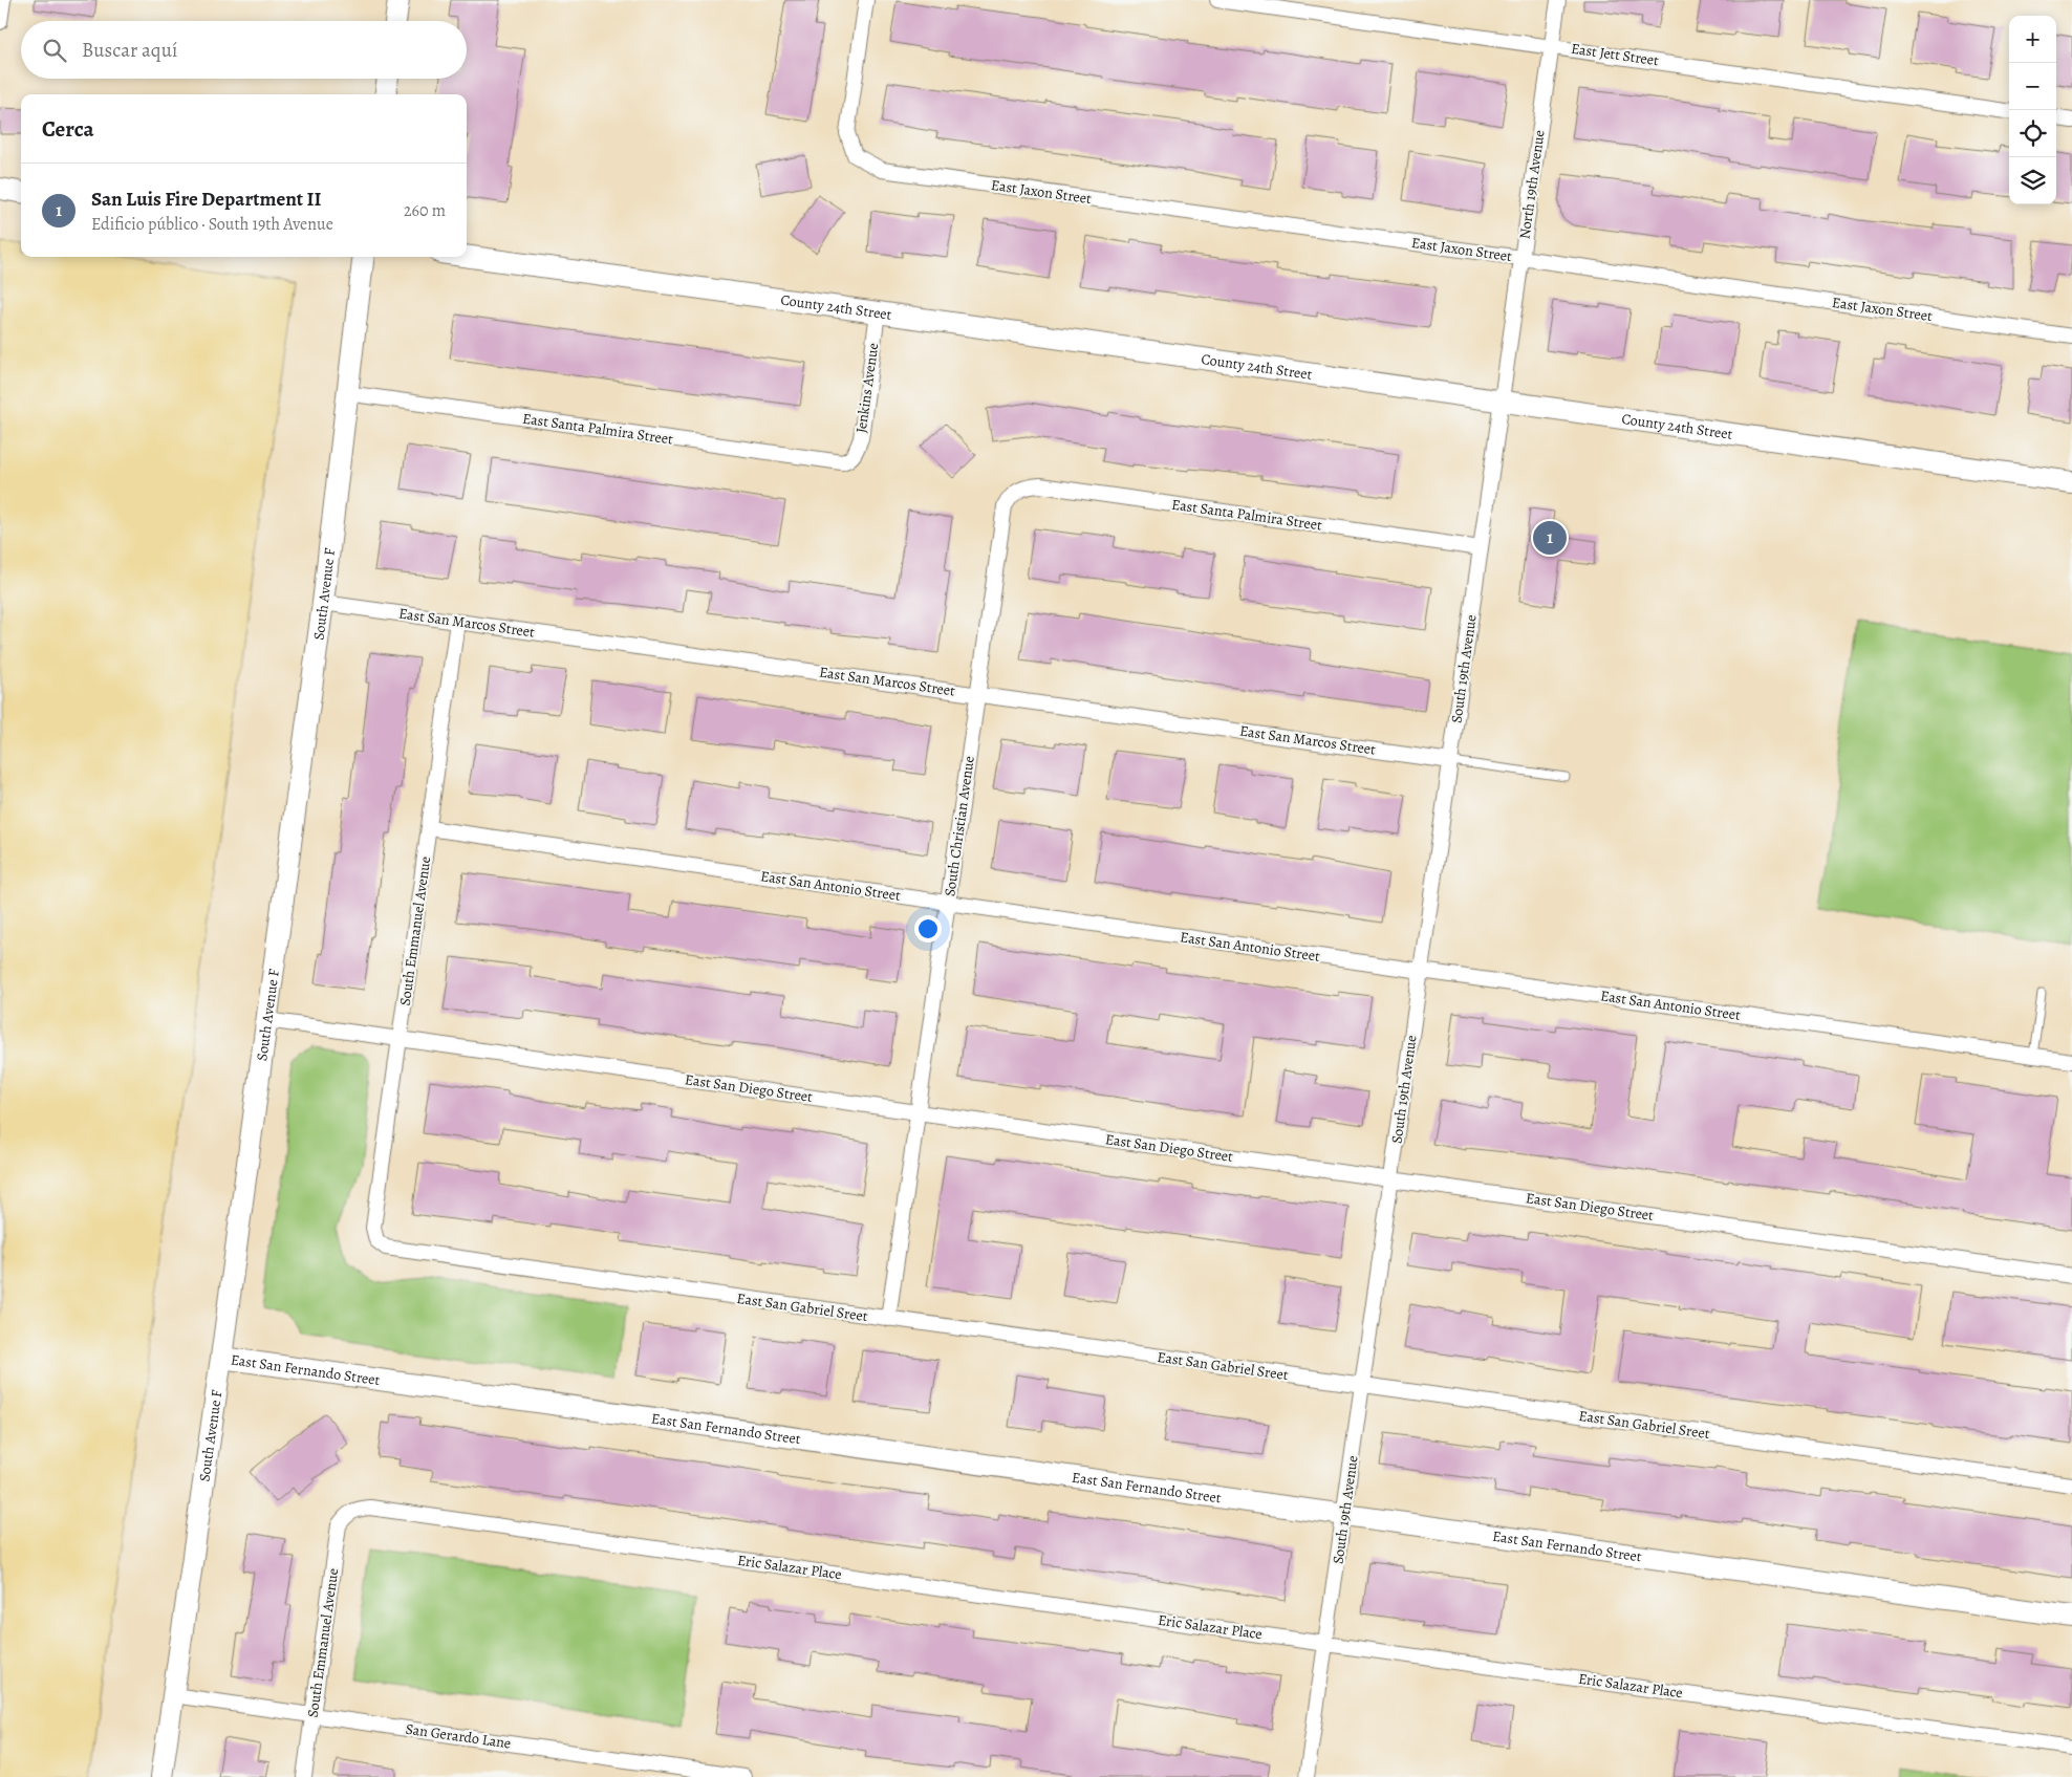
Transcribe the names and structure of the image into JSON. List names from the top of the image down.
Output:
{
  "streets": {
    "street": [
      "East Jett Street",
      "North 19th Avenue",
      "East Jaxon Street",
      "County 24th Street",
      "Jenkins Avenue",
      "East Santa Palmira Street",
      "South Avenue F",
      "East San Marcos Street",
      "South 19th Avenue",
      "South Christian Avenue",
      "East San Antonio Street",
      "South Emmanuel Avenue",
      "East San Diego Street",
      "East San Gabriel Sreet",
      "East San Fernando Street",
      "Eric Salazar Place",
      "San Gerardo Lane"
    ]
  },
  "crossings": [
    ["East Jett Street", "North 19th Avenue"],
    ["North 19th Avenue", "East Jaxon Street"],
    ["North 19th Avenue", "County 24th Street"],
    ["North 19th Avenue", "South 19th Avenue"],
    ["County 24th Street", "Jenkins Avenue"],
    ["County 24th Street", "South 19th Avenue"],
    ["Jenkins Avenue", "East Santa Palmira Street"],
    ["East Santa Palmira Street", "South Avenue F"],
    ["East Santa Palmira Street", "South 19th Avenue"],
    ["East Santa Palmira Street", "South Christian Avenue"],
    ["South Avenue F", "East San Marcos Street"],
    ["South Avenue F", "East San Diego Street"],
    ["South Avenue F", "East San Fernando Street"],
    ["South Avenue F", "San Gerardo Lane"],
    ["East San Marcos Street", "South 19th Avenue"],
    ["East San Marcos Street", "South Christian Avenue"],
    ["East San Marcos Street", "South Emmanuel Avenue"],
    ["South 19th Avenue", "East San Antonio Street"],
    ["South 19th Avenue", "East San Diego Street"],
    ["South 19th Avenue", "East San Gabriel Sreet"],
    ["South 19th Avenue", "East San Fernando Street"],
    ["South 19th Avenue", "Eric Salazar Place"],
    ["South Christian Avenue", "East San Antonio Street"],
    ["South Christian Avenue", "East San Diego Street"],
    ["South Christian Avenue", "East San Gabriel Sreet"],
    ["East San Antonio Street", "South Emmanuel Avenue"],
    ["South Emmanuel Avenue", "East San Diego Street"],
    ["South Emmanuel Avenue", "East San Gabriel Sreet"],
    ["South Emmanuel Avenue", "Eric Salazar Place"],
    ["South Emmanuel Avenue", "San Gerardo Lane"]
  ],
  "page": {
    "map_buttons": ["+", "−"],
    "search": "Buscar aquí",
    "heading": "Cerca",
    "list": [
      {
        "mark": "1",
        "name": "San Luis Fire Department II",
        "note": "Edificio público · South 19th Avenue",
        "value": "260 m"
      }
    ],
    "pins": "1"
  }
}
